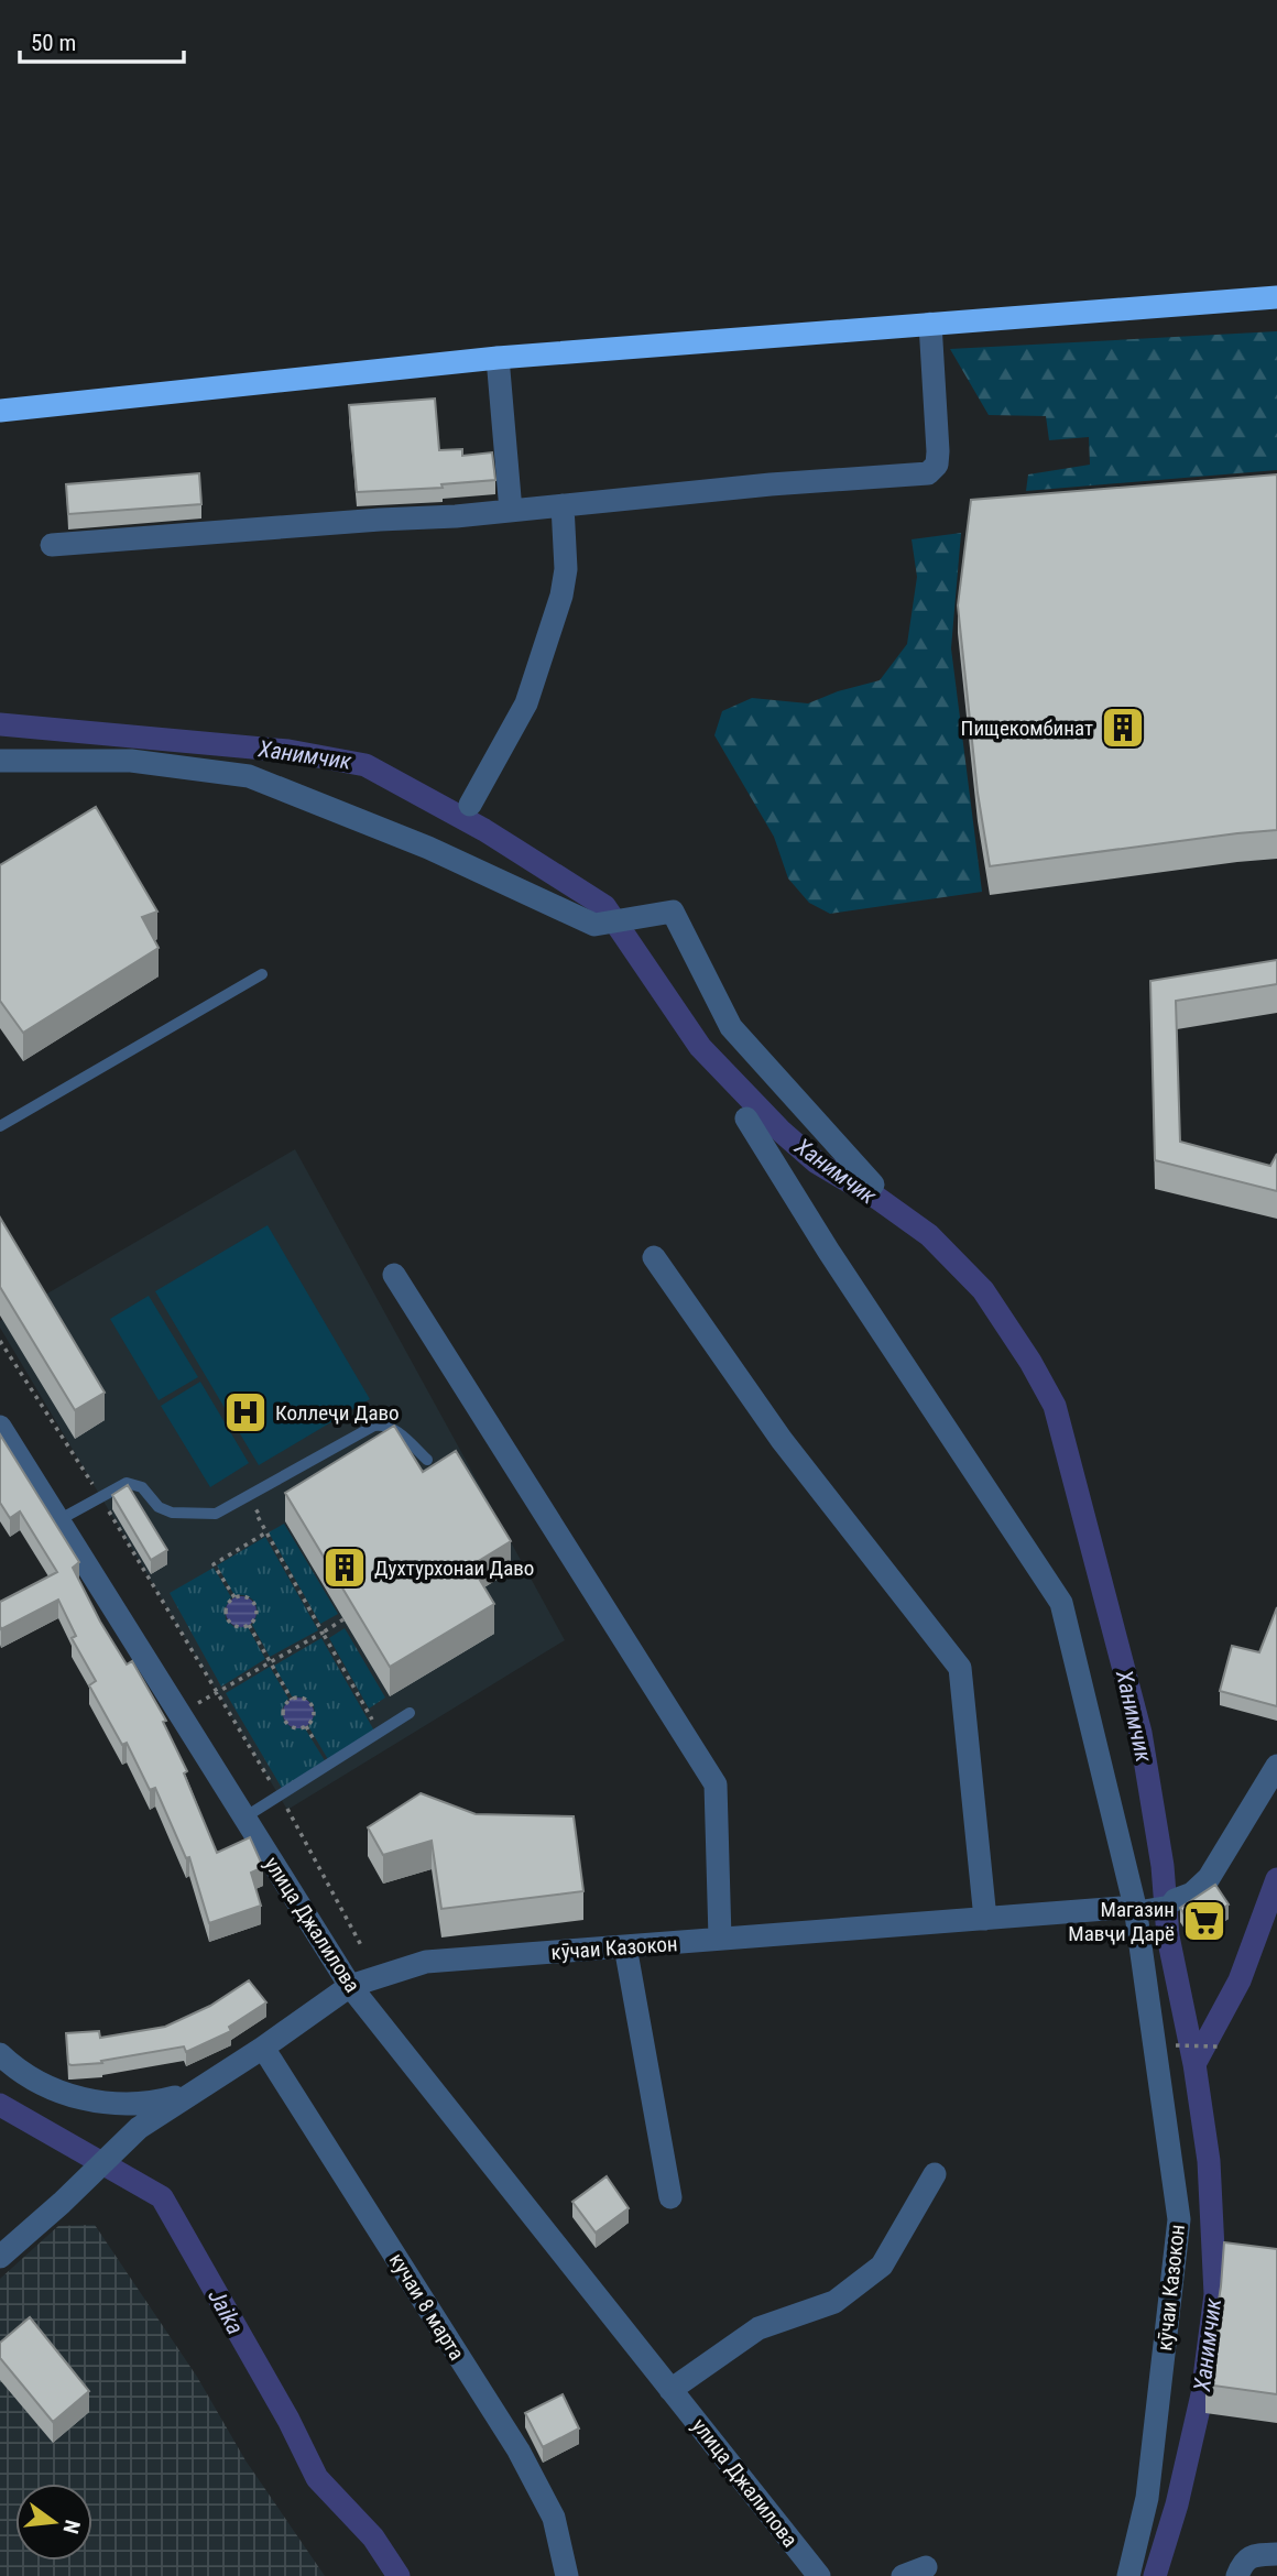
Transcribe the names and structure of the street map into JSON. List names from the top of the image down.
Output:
{
  "streets": {
    "street": ["улица Джалилова", "кӯчаи Казокон", "кучаи 8 марта"]
  },
  "crossings": [
    ["улица Джалилова", "кӯчаи Казокон"],
    ["кӯчаи Казокон", "кучаи 8 марта"]
  ],
  "water": ["Ханимчик", "Jaika"],
  "places": {
    "building": ["Пищекомбинат", "Духтурхонаи Даво"],
    "hospital": ["Коллеҷи Даво"],
    "supermarket": ["Магазин Мавҷи Дарё"]
  },
  "scale_bar": "50 m",
  "north": "right"
}
